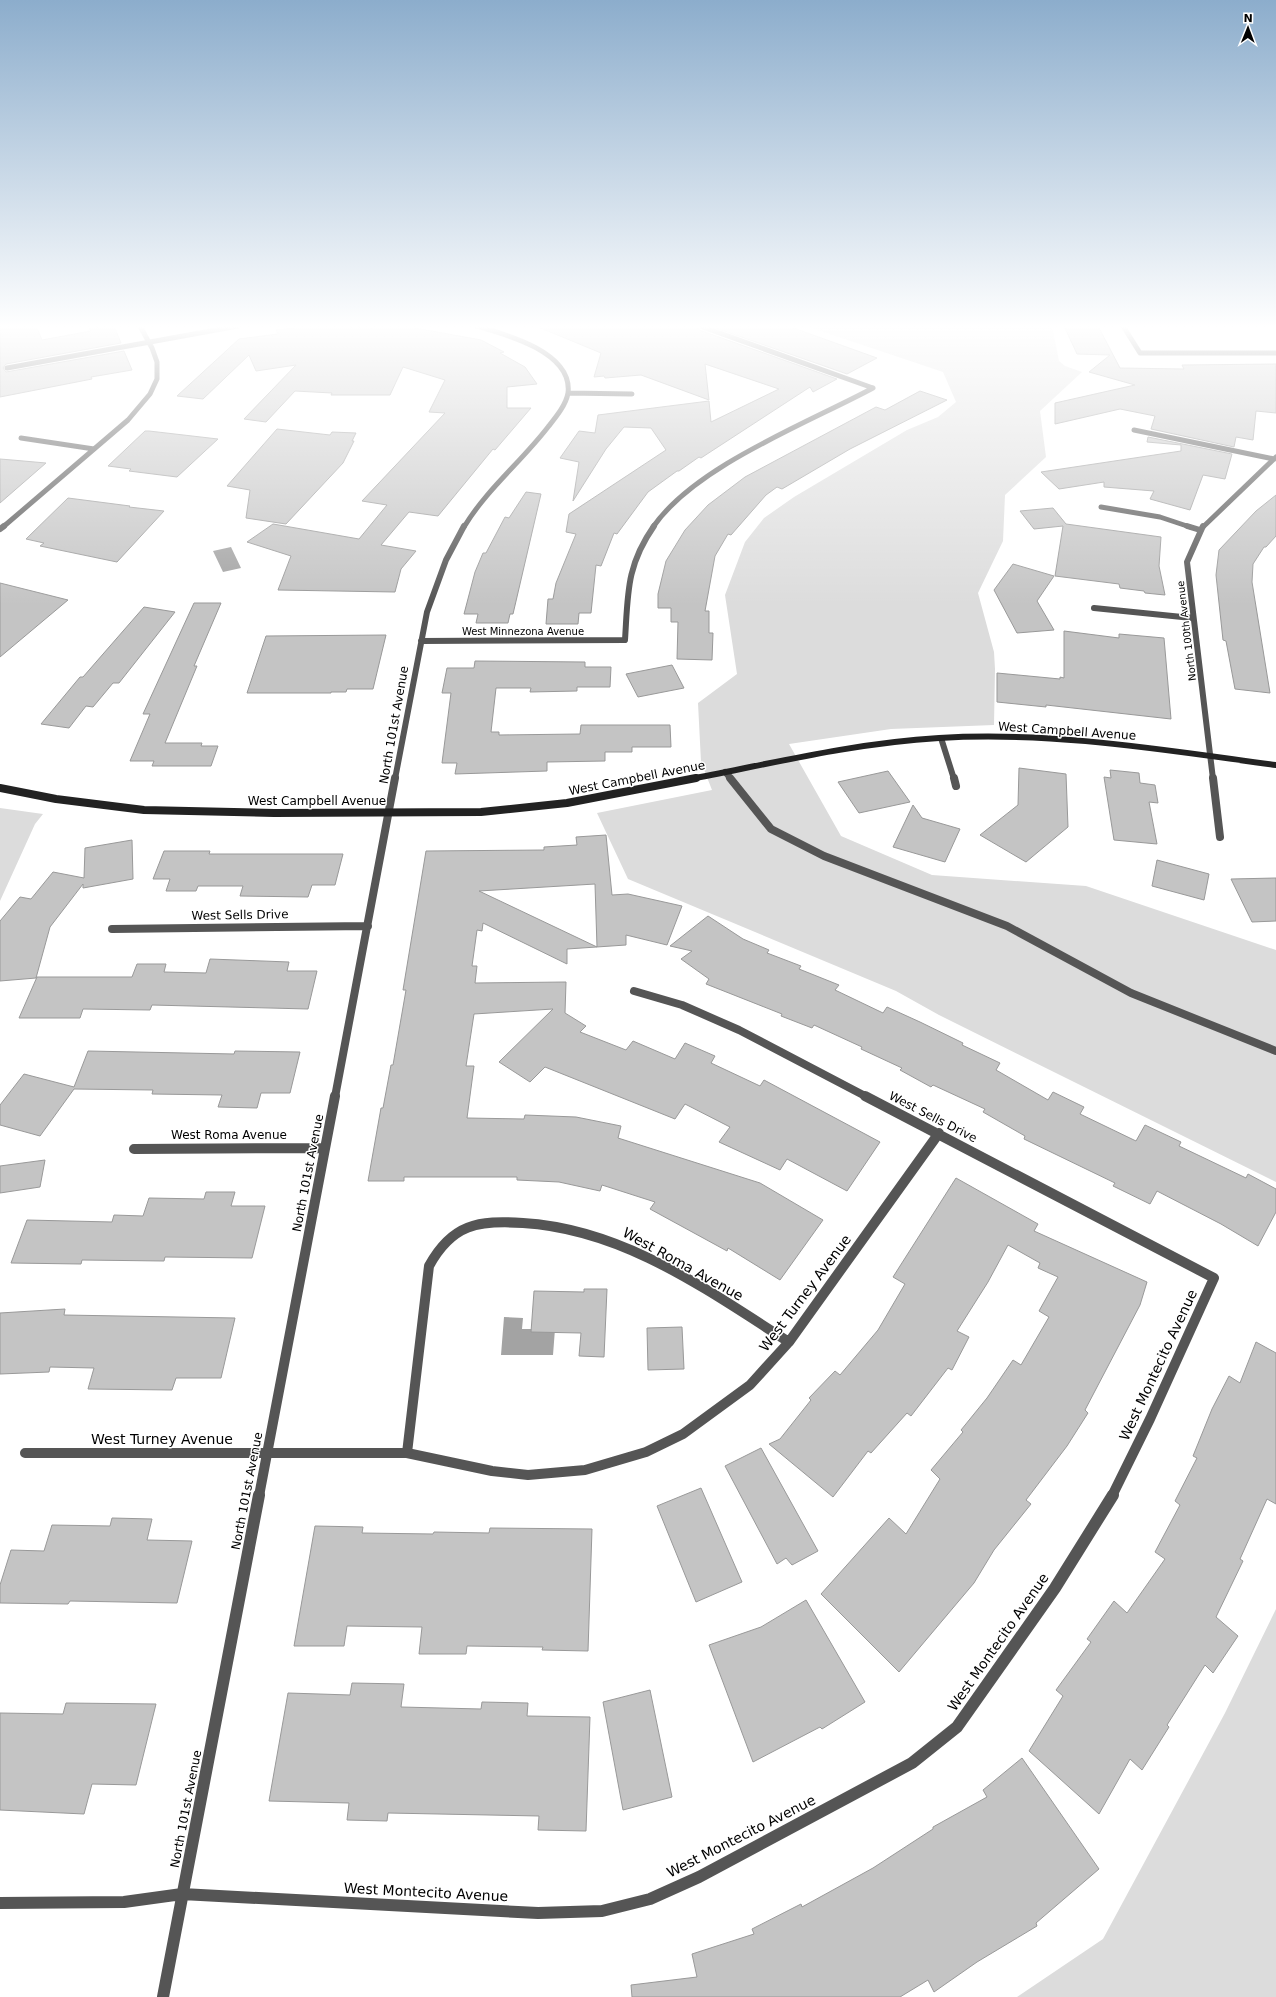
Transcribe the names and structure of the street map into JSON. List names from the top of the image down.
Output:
{
  "streets": {
    "street": [
      "West Minnezona Avenue",
      "North 100th Avenue",
      "North 101st Avenue",
      "West Campbell Avenue",
      "West Sells Drive",
      "West Roma Avenue",
      "West Turney Avenue",
      "West Montecito Avenue"
    ]
  },
  "crossings": [
    ["West Minnezona Avenue", "North 101st Avenue"],
    ["North 100th Avenue", "West Campbell Avenue"],
    ["North 101st Avenue", "West Campbell Avenue"],
    ["North 101st Avenue", "West Sells Drive"],
    ["North 101st Avenue", "West Roma Avenue"],
    ["North 101st Avenue", "West Turney Avenue"],
    ["North 101st Avenue", "West Montecito Avenue"],
    ["West Sells Drive", "West Turney Avenue"],
    ["West Sells Drive", "West Montecito Avenue"],
    ["West Roma Avenue", "West Turney Avenue"]
  ],
  "north": "top"
}
